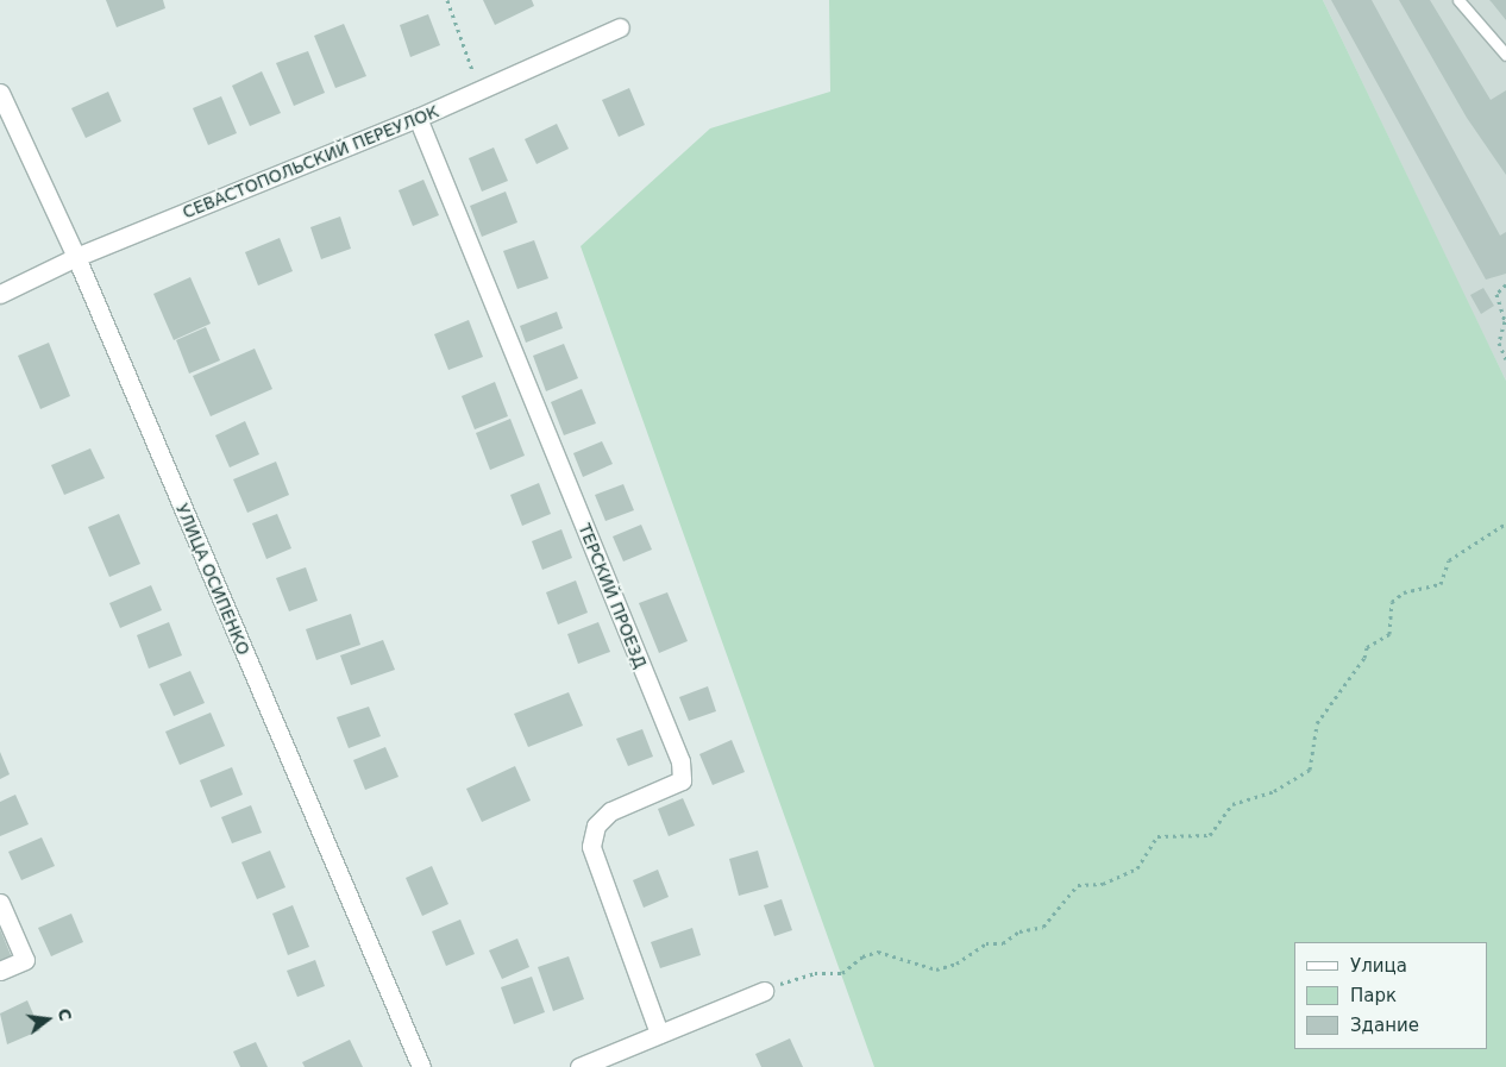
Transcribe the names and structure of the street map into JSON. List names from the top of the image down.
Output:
{
  "streets": {
    "street": ["СЕВАСТОПОЛЬСКИЙ ПЕРЕУЛОК", "УЛИЦА ОСИПЕНКО", "ТЕРСКИЙ ПРОЕЗД"]
  },
  "crossings": [
    ["СЕВАСТОПОЛЬСКИЙ ПЕРЕУЛОК", "УЛИЦА ОСИПЕНКО"],
    ["СЕВАСТОПОЛЬСКИЙ ПЕРЕУЛОК", "ТЕРСКИЙ ПРОЕЗД"]
  ],
  "legend": ["Улица", "Парк", "Здание"],
  "north": "right"
}
